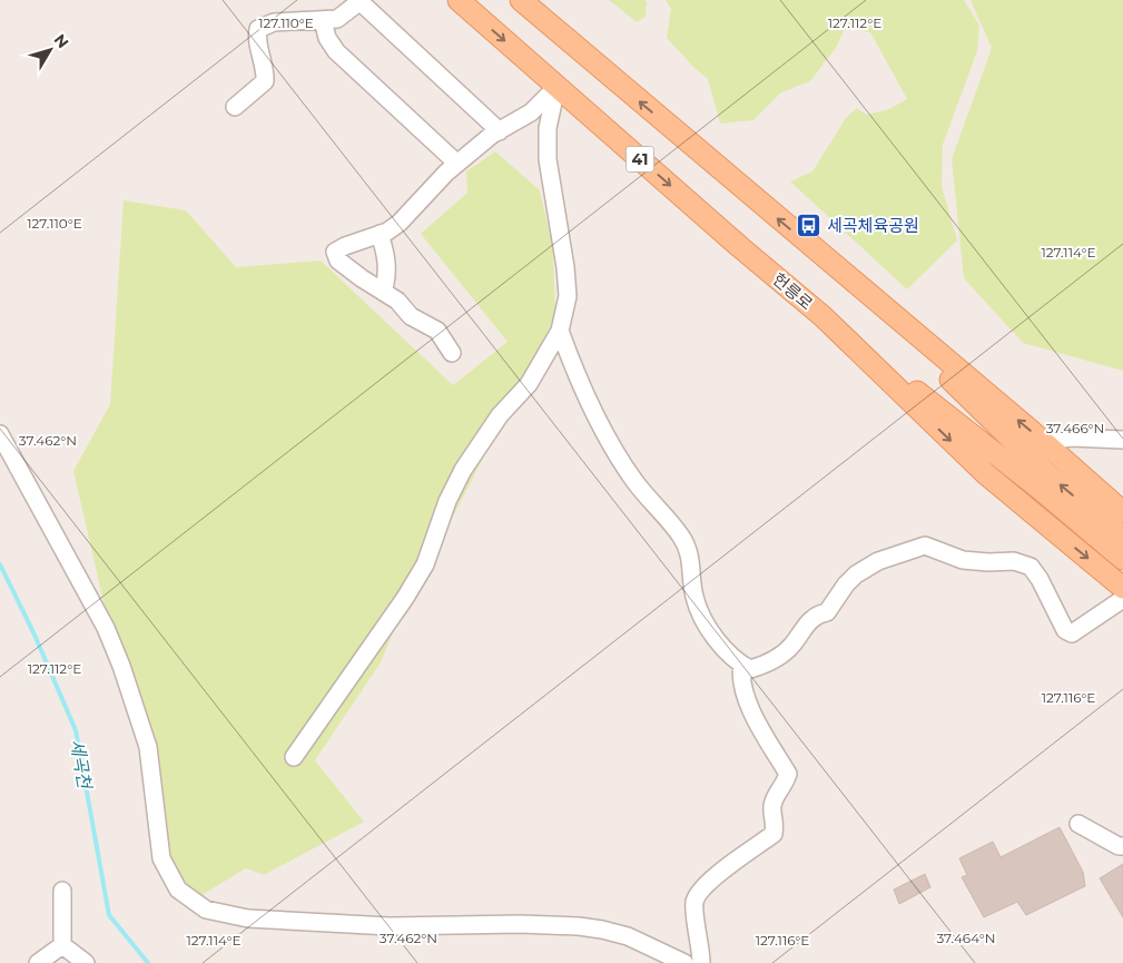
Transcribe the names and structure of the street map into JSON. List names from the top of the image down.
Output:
{
  "streets": {
    "main road": ["41", "헌릉로"]
  },
  "water": ["세곡천"],
  "places": {
    "bus stop": ["세곡체육공원"]
  },
  "north": "top right",
  "coordinates": [
    "127.110°E",
    "127.112°E",
    "127.114°E",
    "37.466°N",
    "37.462°N",
    "127.116°E",
    "37.464°N"
  ]
}
